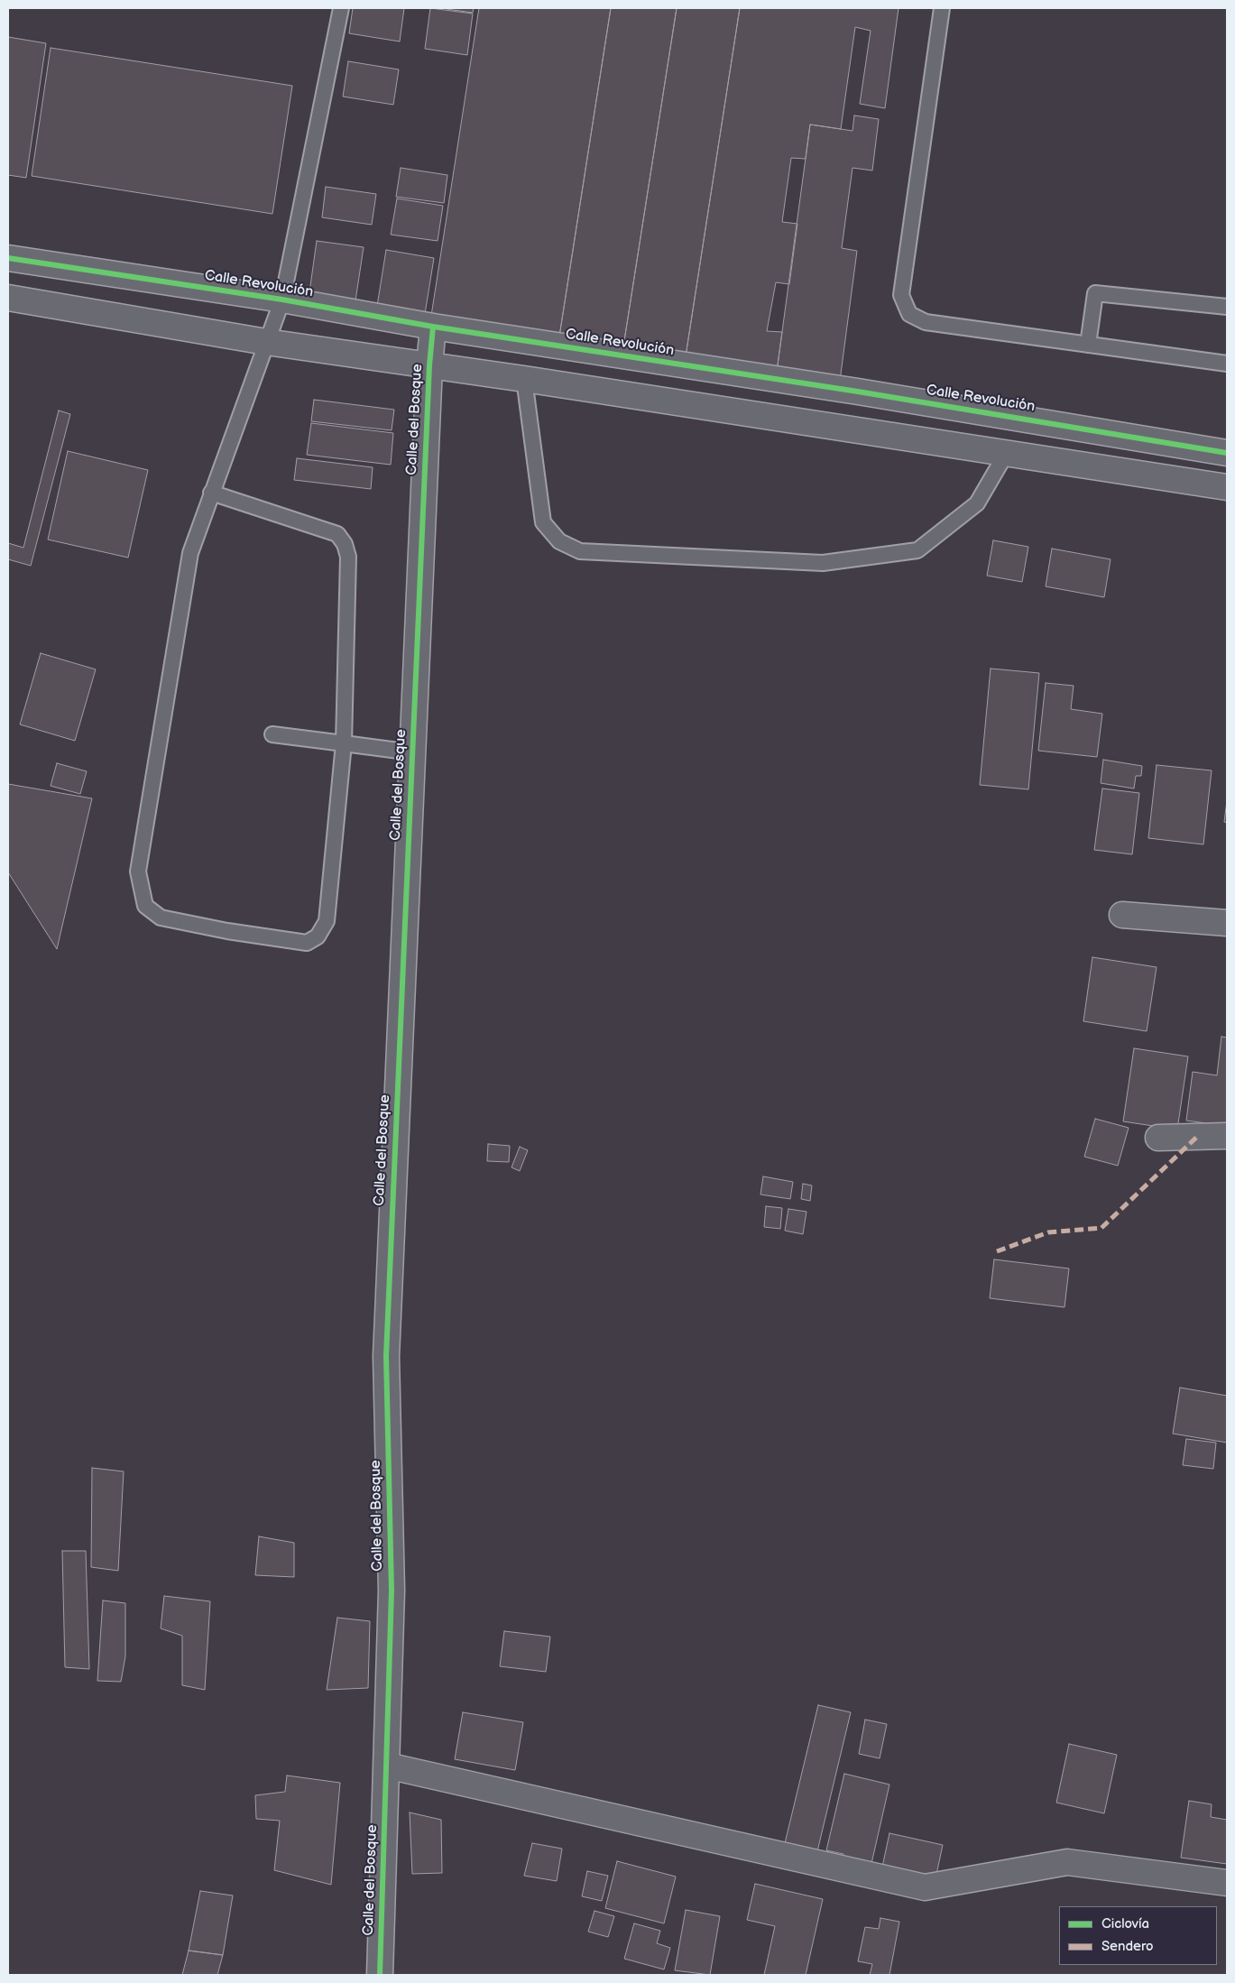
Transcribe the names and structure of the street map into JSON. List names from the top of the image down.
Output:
{
  "streets": {
    "street": ["Calle Revolución", "Calle del Bosque"]
  },
  "crossings": [
    ["Calle Revolución", "Calle del Bosque"]
  ],
  "legend": ["Ciclovía", "Sendero"]
}
